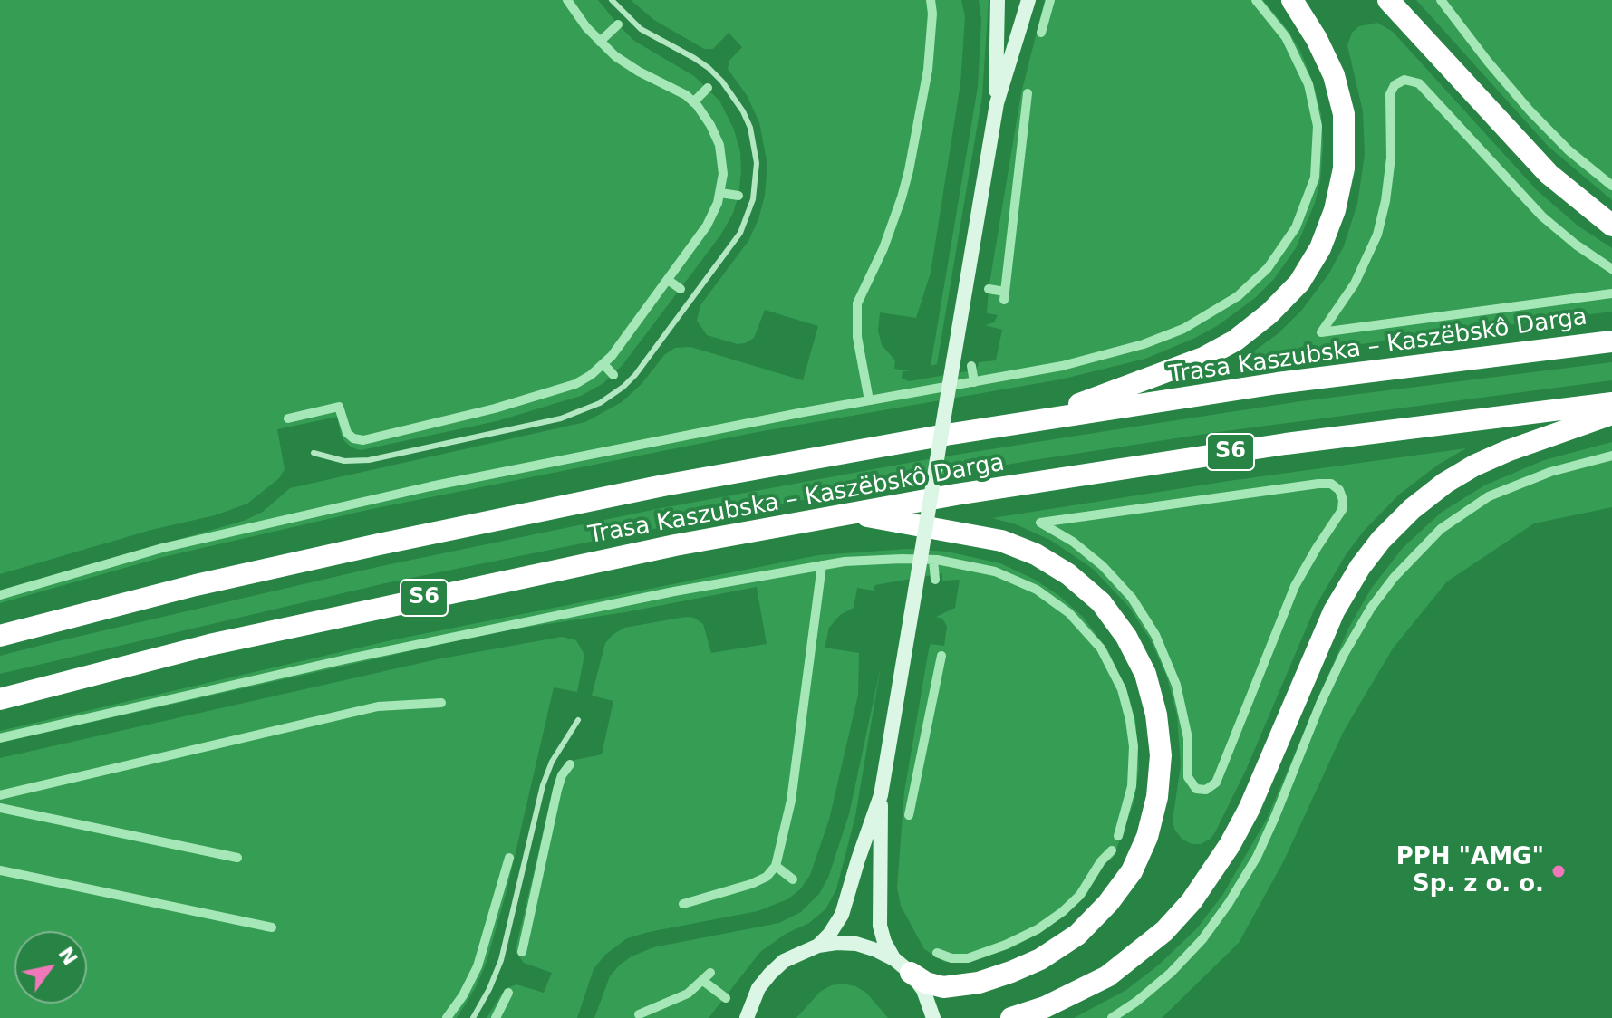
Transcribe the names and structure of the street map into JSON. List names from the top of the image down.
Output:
{
  "streets": {
    "highway": ["Trasa Kaszubska – Kaszëbskô Darga", "S6"]
  },
  "places": ["PPH \"AMG\" Sp. z o. o."],
  "north": "top right"
}
